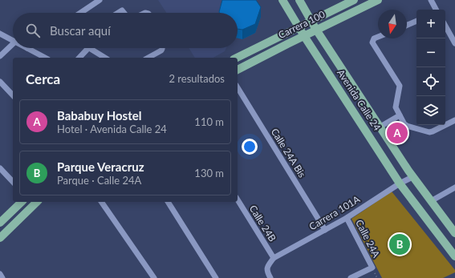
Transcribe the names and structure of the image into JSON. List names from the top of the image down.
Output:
{
  "streets": {
    "main road": ["Carrera 100", "Avenida Calle 24"],
    "street": [
      "Calle 24A Bis",
      "Carrera 101A",
      "Calle 24B",
      "Calle 24A"
    ]
  },
  "crossings": [
    ["Carrera 100", "Avenida Calle 24"],
    ["Avenida Calle 24", "Carrera 101A"],
    ["Calle 24A Bis", "Carrera 101A"],
    ["Carrera 101A", "Calle 24B"],
    ["Carrera 101A", "Calle 24A"]
  ],
  "north": "bottom",
  "page": {
    "map_buttons": ["+", "−"],
    "search": "Buscar aquí",
    "heading": ["Cerca", "2 resultados"],
    "list": [
      {
        "mark": "A",
        "name": "Bababuy Hostel",
        "note": "Hotel · Avenida Calle 24",
        "value": "110 m"
      },
      {
        "mark": "B",
        "name": "Parque Veracruz",
        "note": "Parque · Calle 24A",
        "value": "130 m"
      }
    ],
    "pins": ["A", "B"]
  }
}
